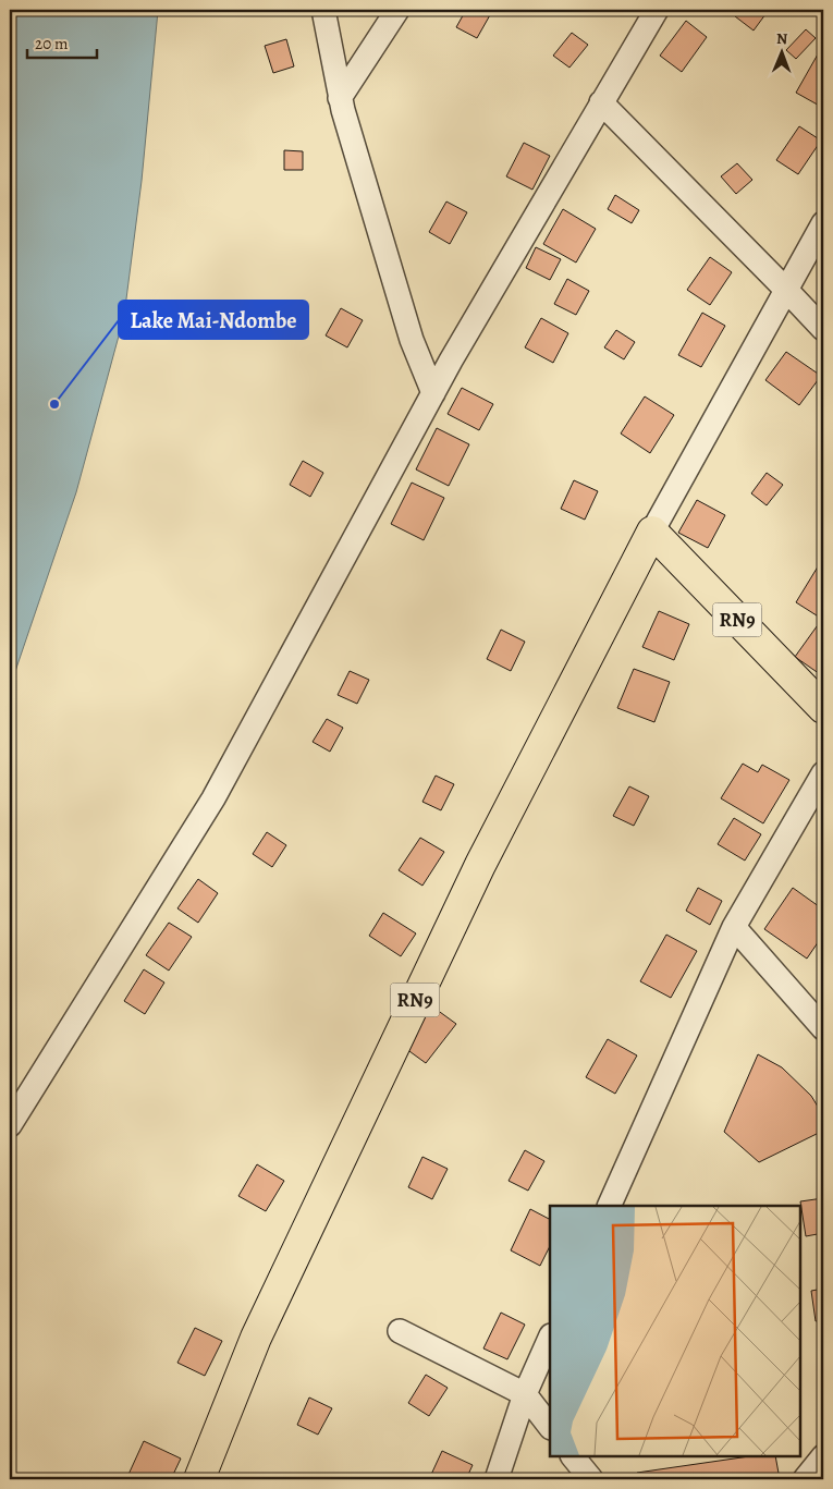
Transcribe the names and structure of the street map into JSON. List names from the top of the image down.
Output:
{
  "streets": {
    "main road": ["RN9"]
  },
  "places": ["Lake Mai-Ndombe"],
  "scale_bar": "20 m",
  "north": "top"
}
